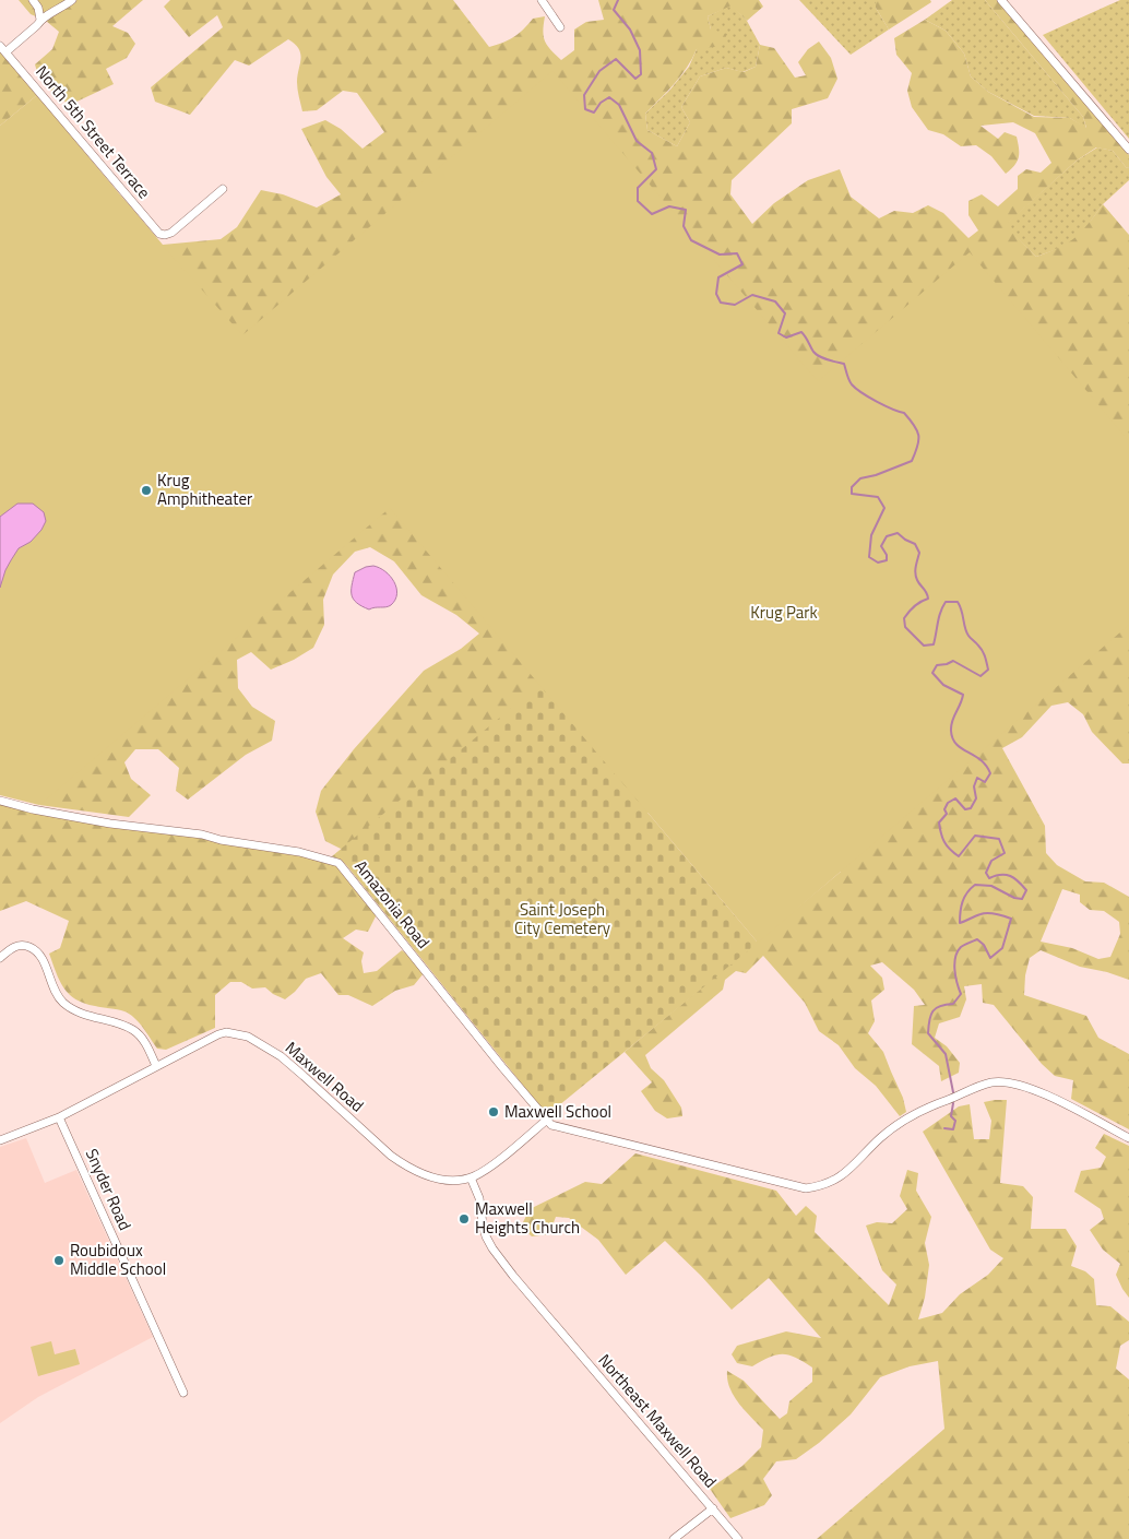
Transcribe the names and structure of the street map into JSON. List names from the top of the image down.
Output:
{
  "streets": {
    "street": [
      "North 5th Street Terrace",
      "Amazonia Road",
      "Maxwell Road",
      "Snyder Road",
      "Northeast Maxwell Road"
    ]
  },
  "crossings": [
    ["Maxwell Road", "Snyder Road"],
    ["Maxwell Road", "Northeast Maxwell Road"]
  ],
  "parks": ["Krug Park", "Saint Joseph City Cemetery"],
  "places": [
    "Krug Amphitheater",
    "Maxwell School",
    "Maxwell Heights Church",
    "Roubidoux Middle School"
  ]
}
